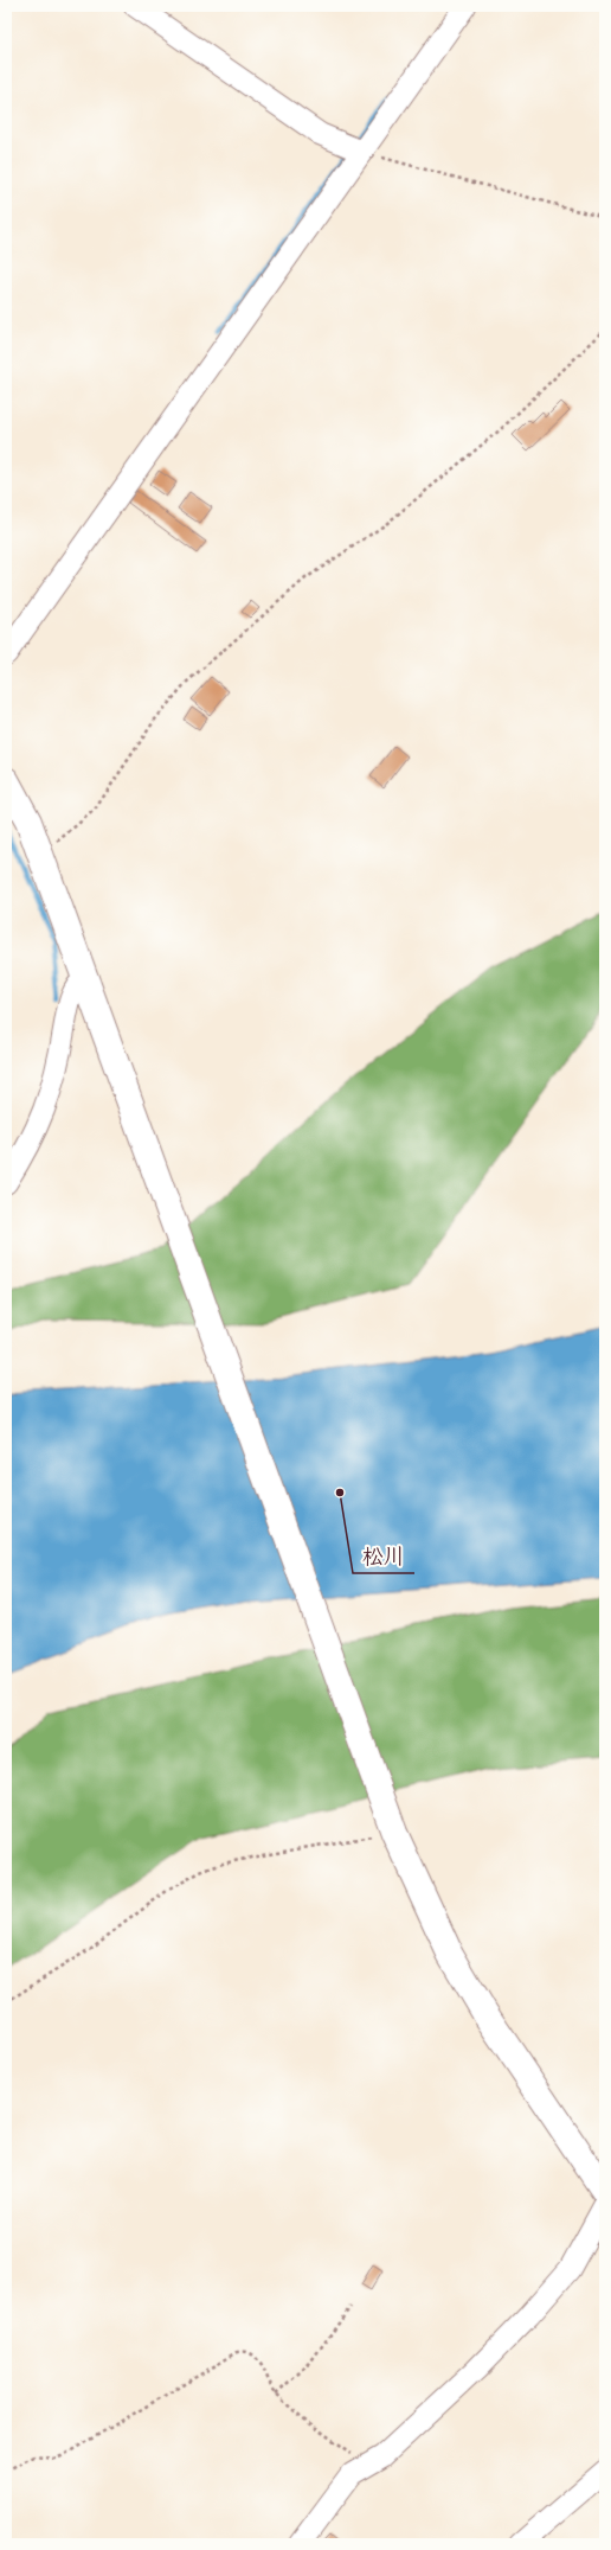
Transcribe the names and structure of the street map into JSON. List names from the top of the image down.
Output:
{
  "places": ["松川"]
}
